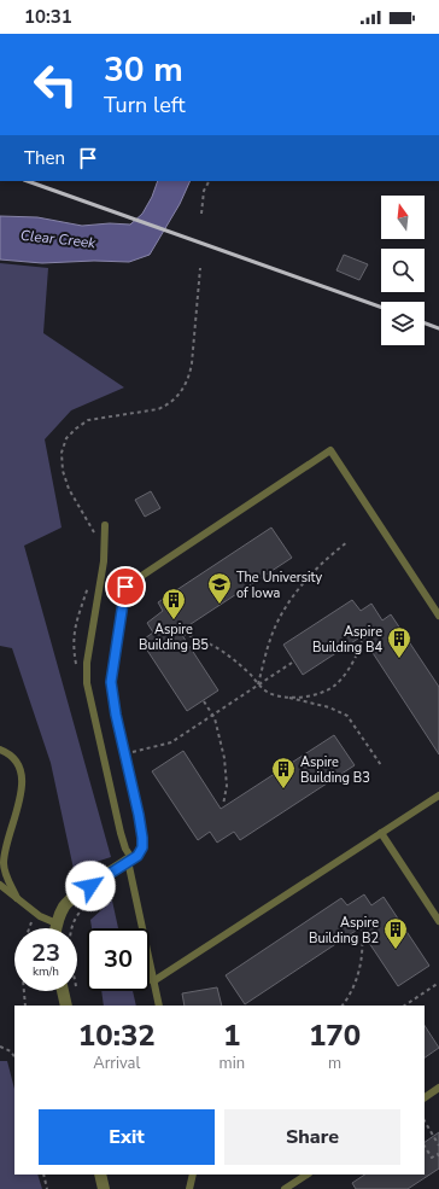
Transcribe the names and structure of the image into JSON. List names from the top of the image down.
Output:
{
  "water": ["Clear Creek"],
  "places": {
    "school or university": ["The University of Iowa"],
    "building": [
      "Aspire Building B5",
      "Aspire Building B4",
      "Aspire Building B3",
      "Aspire Building B2"
    ]
  },
  "north": "top",
  "page": {
    "status": "10:31",
    "turn": ["30 m", "Turn left"],
    "then": "Then",
    "speed": "23 km/h",
    "limit": "30",
    "eta": [
      "10:32",
      "Arrival",
      "1",
      "min",
      "170",
      "m"
    ],
    "buttons": ["Exit", "Share"]
  }
}
